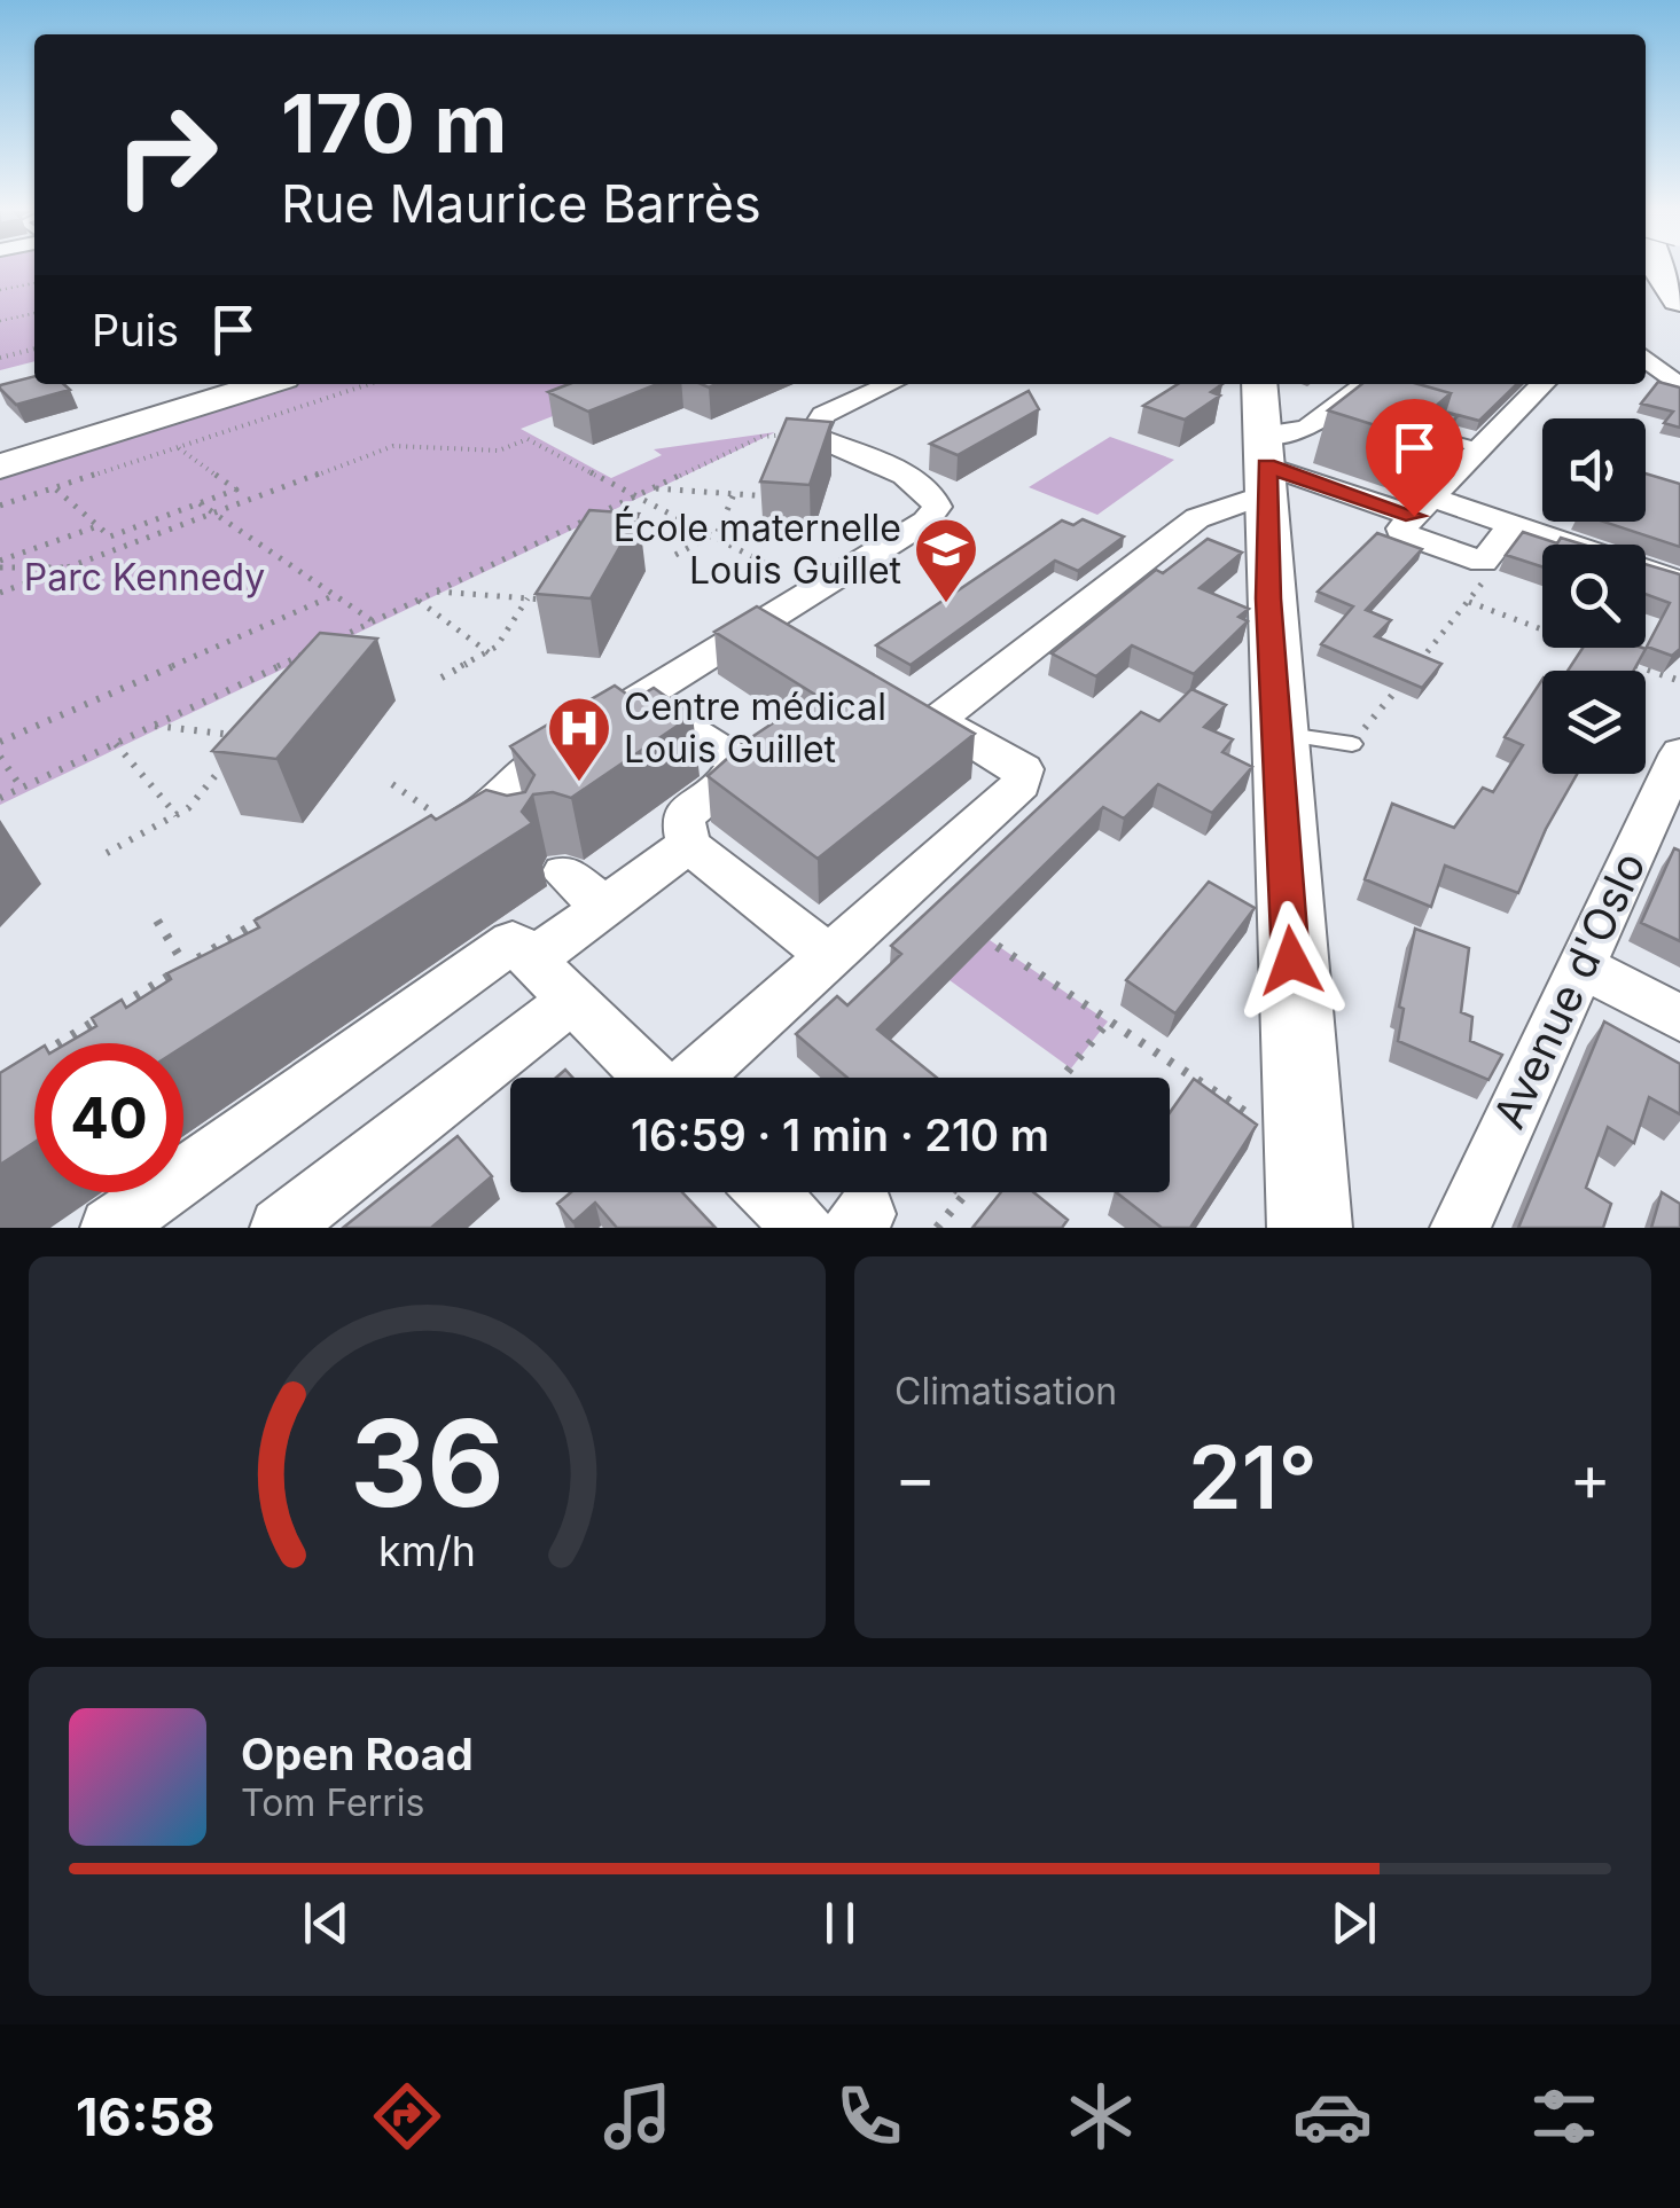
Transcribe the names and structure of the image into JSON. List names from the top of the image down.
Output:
{
  "streets": {
    "street": ["Avenue d'Oslo"]
  },
  "parks": ["Parc Kennedy"],
  "places": {
    "school or university": ["École maternelle Louis Guillet"],
    "hospital": ["Centre médical Louis Guillet"]
  },
  "page": {
    "turn": ["170 m", "Rue Maurice Barrès"],
    "then": "Puis",
    "limit": "40",
    "trip": "16:59 · 1 min · 210 m",
    "tile": "Climatisation",
    "heat": ["−", "21°", "+"],
    "song": ["Open Road", "Tom Ferris"],
    "tabs": "16:58",
    "gauge": ["36", "km/h"]
  }
}
